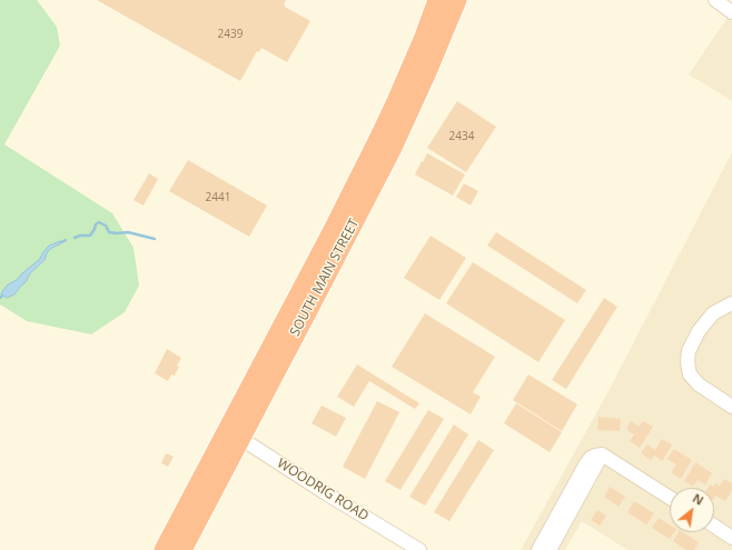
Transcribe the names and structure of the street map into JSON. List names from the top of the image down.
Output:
{
  "streets": {
    "highway": ["SOUTH MAIN STREET"],
    "street": ["WOODRIG ROAD"]
  },
  "crossings": [
    ["SOUTH MAIN STREET", "WOODRIG ROAD"]
  ],
  "house_numbers": ["2439", "2434", "2441"],
  "north": "top right"
}
